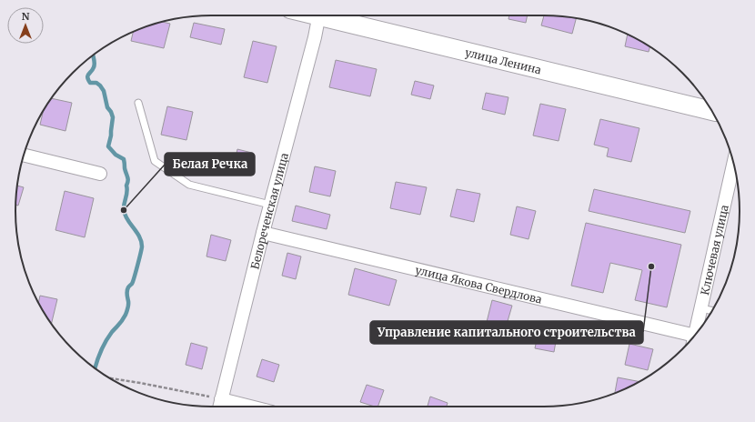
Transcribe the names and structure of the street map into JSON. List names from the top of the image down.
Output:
{
  "streets": {
    "main road": ["улица Ленина"],
    "street": ["Белореченская улица", "Ключевая улица", "улица Якова Свердлова"]
  },
  "crossings": [
    ["Белореченская улица", "улица Якова Свердлова"]
  ],
  "places": ["Белая Речка", "Управление капитального строительства"],
  "north": "top"
}
